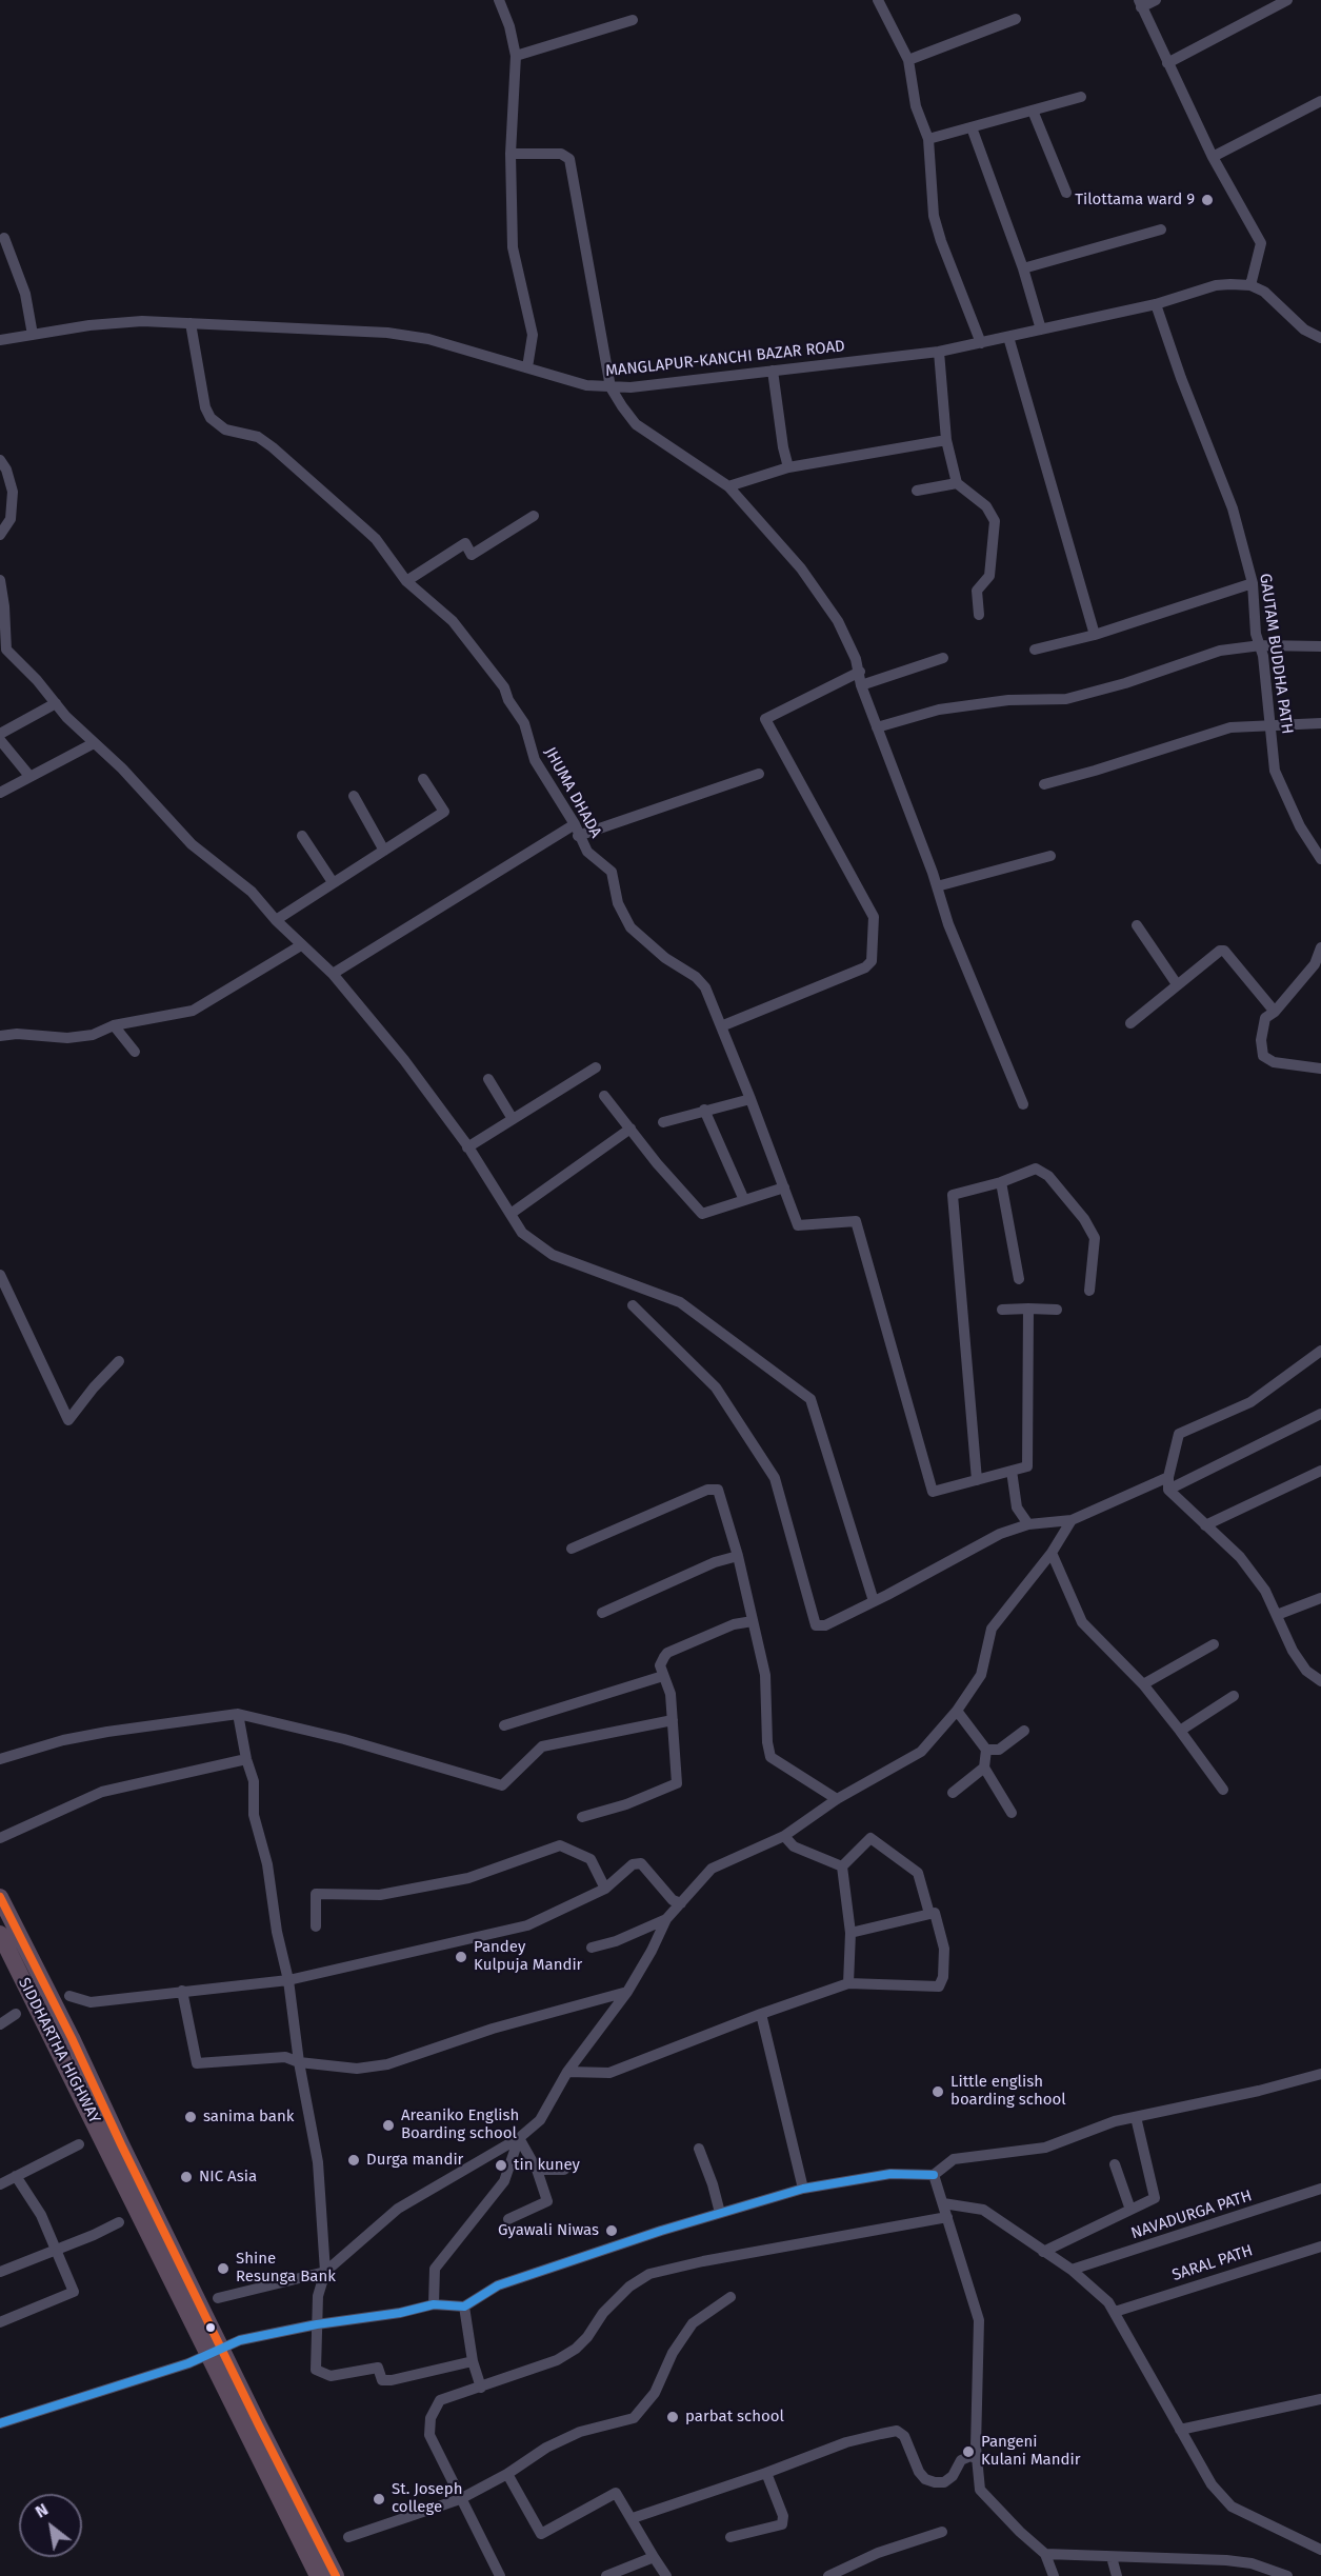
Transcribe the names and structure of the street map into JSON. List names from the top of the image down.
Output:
{
  "streets": {
    "highway": ["SIDDHARTHA HIGHWAY"],
    "street": [
      "MANGLAPUR-KANCHI BAZAR ROAD",
      "GAUTAM BUDDHA PATH",
      "JHUMA DHADA",
      "NAVADURGA PATH",
      "SARAL PATH"
    ]
  },
  "crossings": [
    ["MANGLAPUR-KANCHI BAZAR ROAD", "GAUTAM BUDDHA PATH"],
    ["MANGLAPUR-KANCHI BAZAR ROAD", "JHUMA DHADA"]
  ],
  "places": [
    "Tilottama ward 9",
    "Pandey Kulpuja Mandir",
    "Little english boarding school",
    "sanima bank",
    "Areaniko English Boarding school",
    "Durga mandir",
    "tin kuney",
    "NIC Asia",
    "Gyawali Niwas",
    "Shine Resunga Bank",
    "parbat school",
    "Pangeni Kulani Mandir",
    "St. Joseph college"
  ],
  "north": "top left"
}
